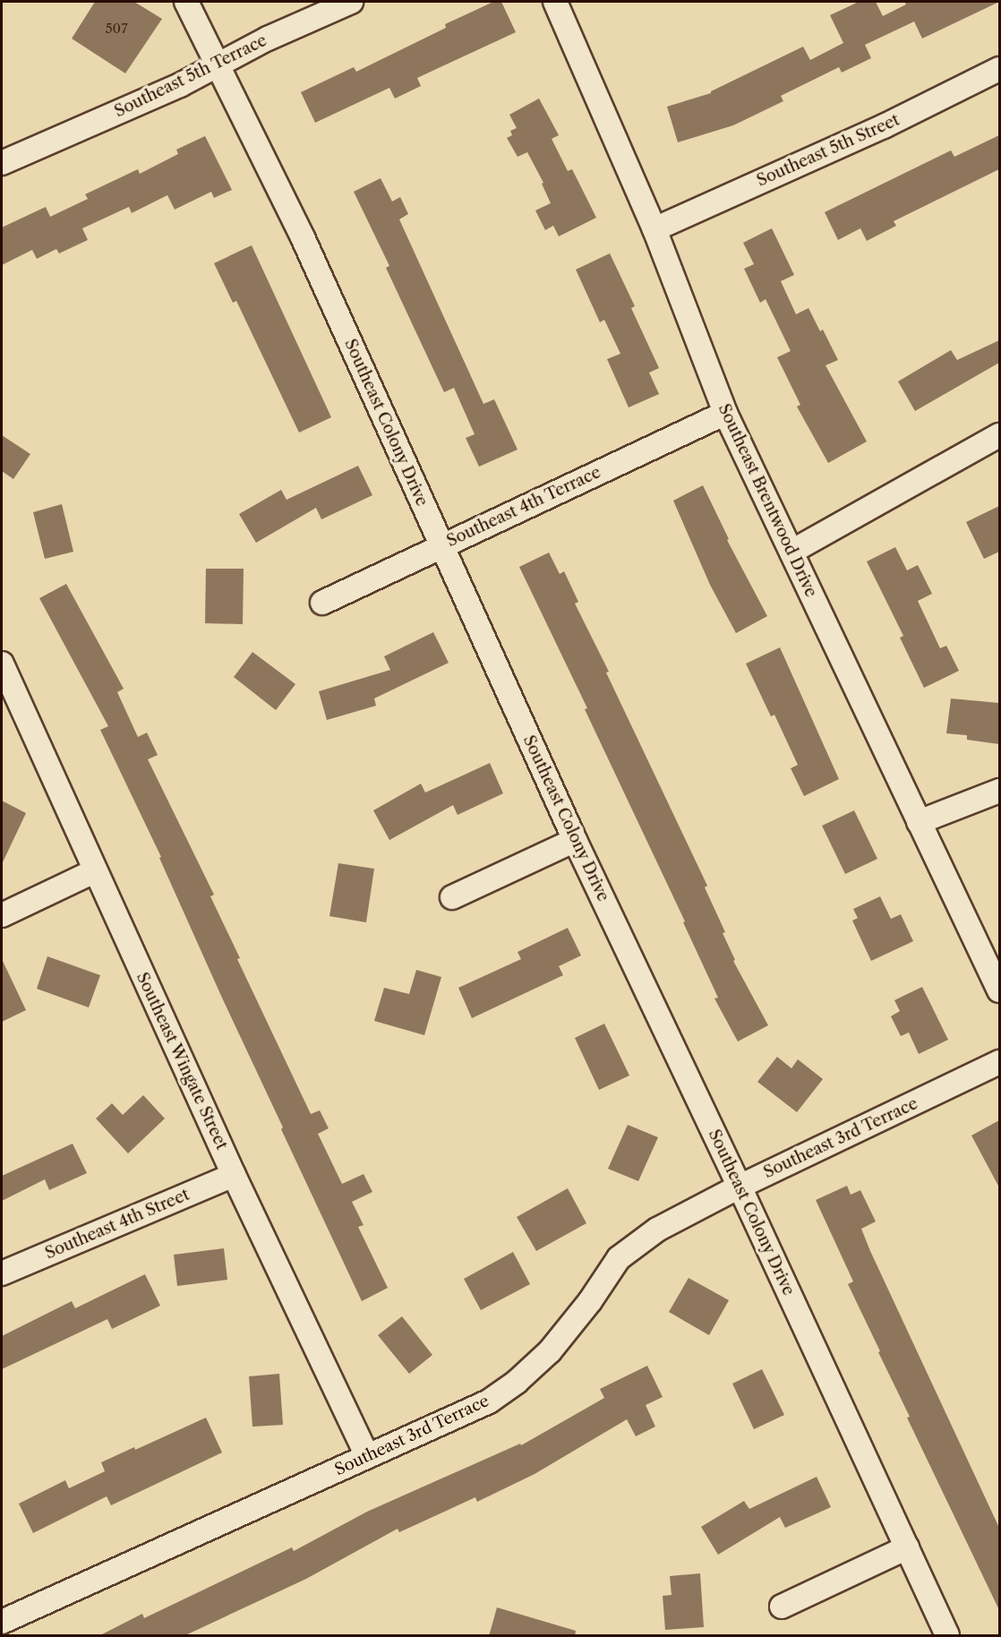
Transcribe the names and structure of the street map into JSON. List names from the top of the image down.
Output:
{
  "streets": {
    "street": [
      "Southeast 5th Terrace",
      "Southeast 5th Street",
      "Southeast Colony Drive",
      "Southeast Brentwood Drive",
      "Southeast 4th Terrace",
      "Southeast Wingate Street",
      "Southeast 3rd Terrace",
      "Southeast 4th Street"
    ]
  },
  "crossings": [
    ["Southeast 5th Terrace", "Southeast Colony Drive"],
    ["Southeast 5th Street", "Southeast Brentwood Drive"],
    ["Southeast Colony Drive", "Southeast 4th Terrace"],
    ["Southeast Colony Drive", "Southeast 3rd Terrace"],
    ["Southeast Brentwood Drive", "Southeast 4th Terrace"],
    ["Southeast Wingate Street", "Southeast 3rd Terrace"],
    ["Southeast Wingate Street", "Southeast 4th Street"]
  ],
  "house_numbers": ["507"]
}
